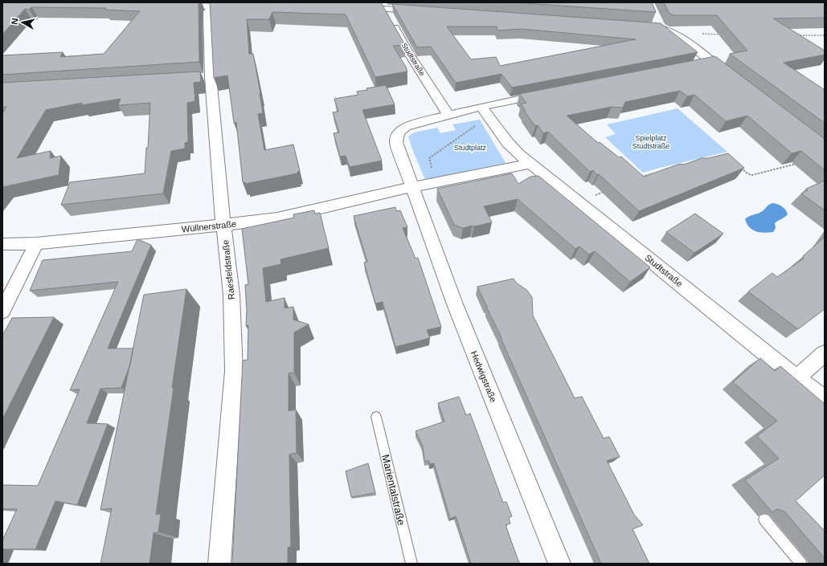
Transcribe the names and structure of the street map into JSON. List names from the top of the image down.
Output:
{
  "streets": {
    "street": [
      "Studtstraße",
      "Wüllnerstraße",
      "Raesfeldstraße",
      "Hedwigstraße"
    ],
    "lane": ["Marientalstraße"]
  },
  "crossings": [
    ["Wüllnerstraße", "Raesfeldstraße"],
    ["Wüllnerstraße", "Hedwigstraße"]
  ],
  "parks": ["Spielplatz Studtstraße", "Studtplatz"],
  "north": "left"
}
